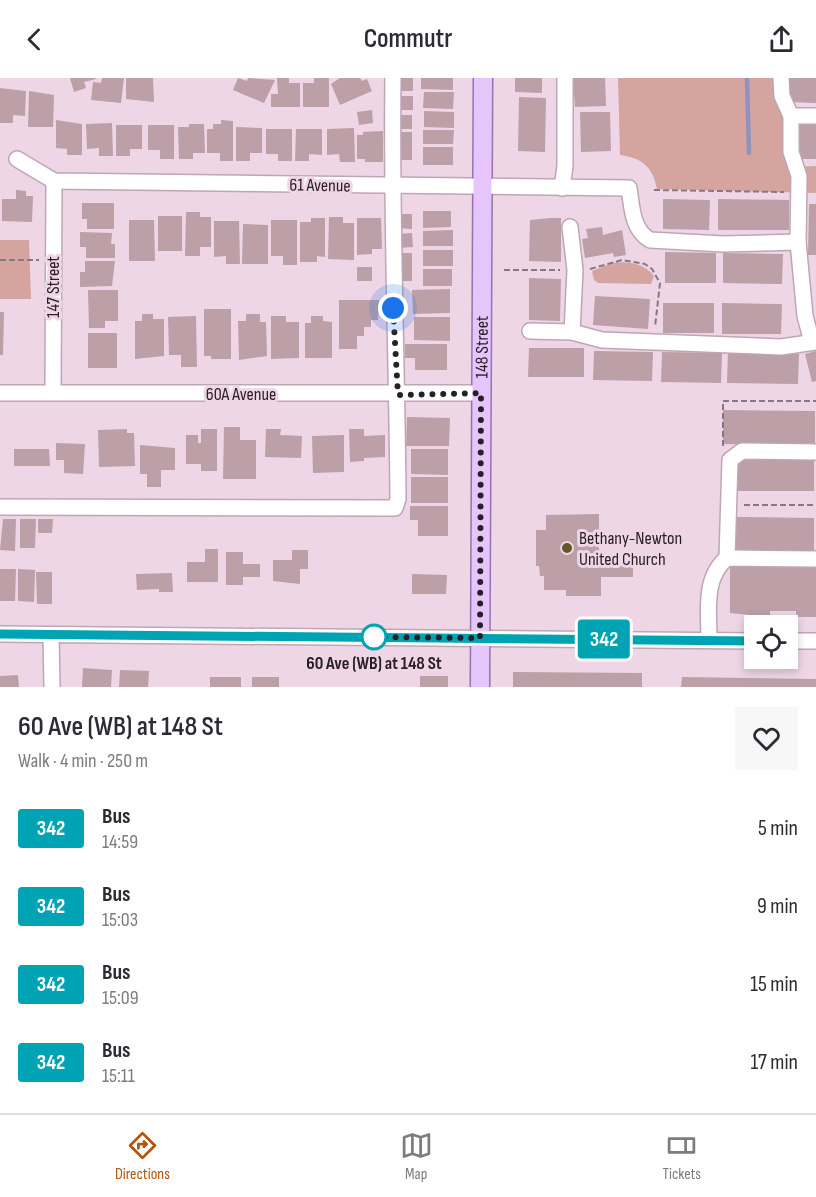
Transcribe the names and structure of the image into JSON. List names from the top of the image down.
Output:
{
  "streets": {
    "main road": ["148 Street"],
    "street": ["61 Avenue", "147 Street", "60A Avenue"]
  },
  "crossings": [
    ["61 Avenue", "147 Street"],
    ["61 Avenue", "148 Street"],
    ["147 Street", "60A Avenue"],
    ["148 Street", "60A Avenue"]
  ],
  "places": ["Bethany-Newton United Church", "60 Ave (WB) at 148 St"],
  "lines": ["bus line 342"],
  "page": {
    "header": "Commutr",
    "on_map": "342",
    "heading": ["60 Ave (WB) at 148 St", "Walk · 4 min · 250 m"],
    "list": [
      {
        "mark": "342",
        "name": "Bus",
        "note": "14:59",
        "value": "5 min"
      },
      {
        "mark": "342",
        "name": "Bus",
        "note": "15:03",
        "value": "9 min"
      },
      {
        "mark": "342",
        "name": "Bus",
        "note": "15:09",
        "value": "15 min"
      },
      {
        "mark": "342",
        "name": "Bus",
        "note": "15:11",
        "value": "17 min"
      }
    ],
    "tabs": ["Directions", "Map", "Tickets"]
  }
}
